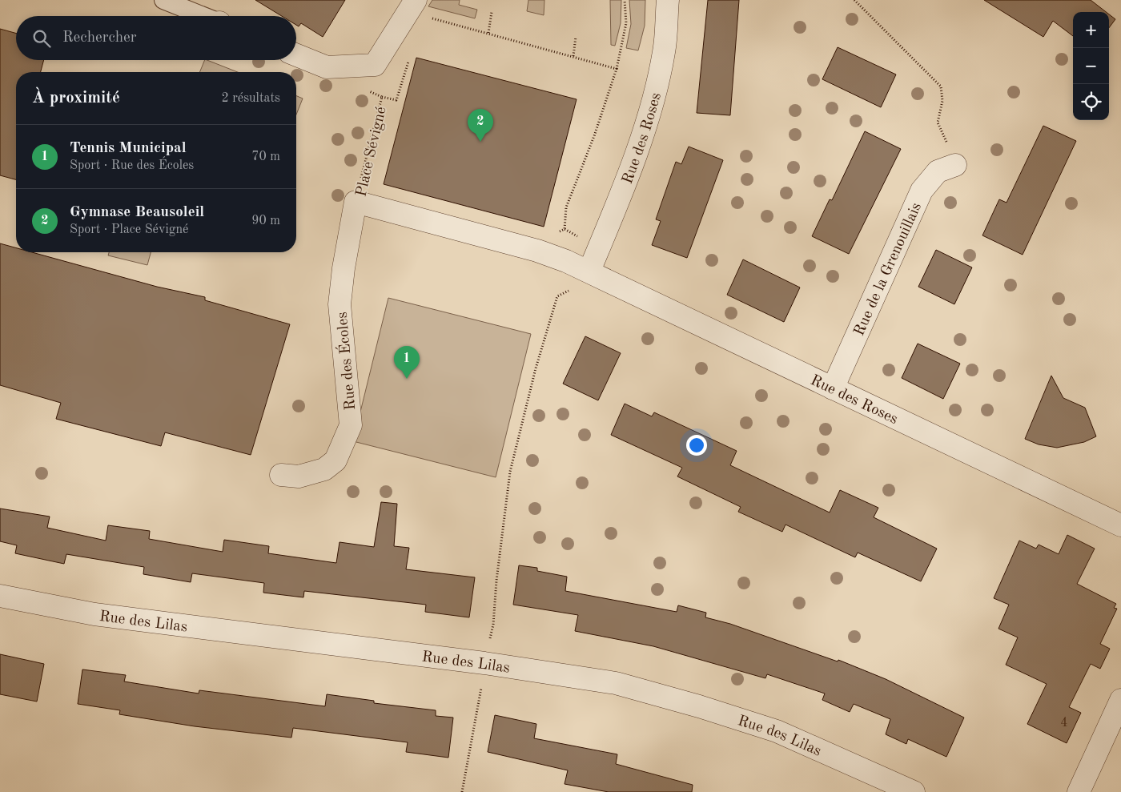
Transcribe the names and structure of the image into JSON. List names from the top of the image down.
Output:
{
  "streets": {
    "street": [
      "Rue des Roses",
      "Place Sévigné",
      "Rue de la Grenouillais",
      "Rue des Écoles",
      "Rue des Lilas"
    ]
  },
  "crossings": [
    ["Rue des Roses", "Place Sévigné"],
    ["Rue des Roses", "Rue de la Grenouillais"],
    ["Place Sévigné", "Rue des Écoles"]
  ],
  "house_numbers": ["4"],
  "page": {
    "map_buttons": ["+", "−"],
    "search": "Rechercher",
    "heading": ["À proximité", "2 résultats"],
    "pins": ["2", "1"],
    "list": [
      {
        "mark": "1",
        "name": "Tennis Municipal",
        "note": "Sport · Rue des Écoles",
        "value": "70 m"
      },
      {
        "mark": "2",
        "name": "Gymnase Beausoleil",
        "note": "Sport · Place Sévigné",
        "value": "90 m"
      }
    ]
  }
}
